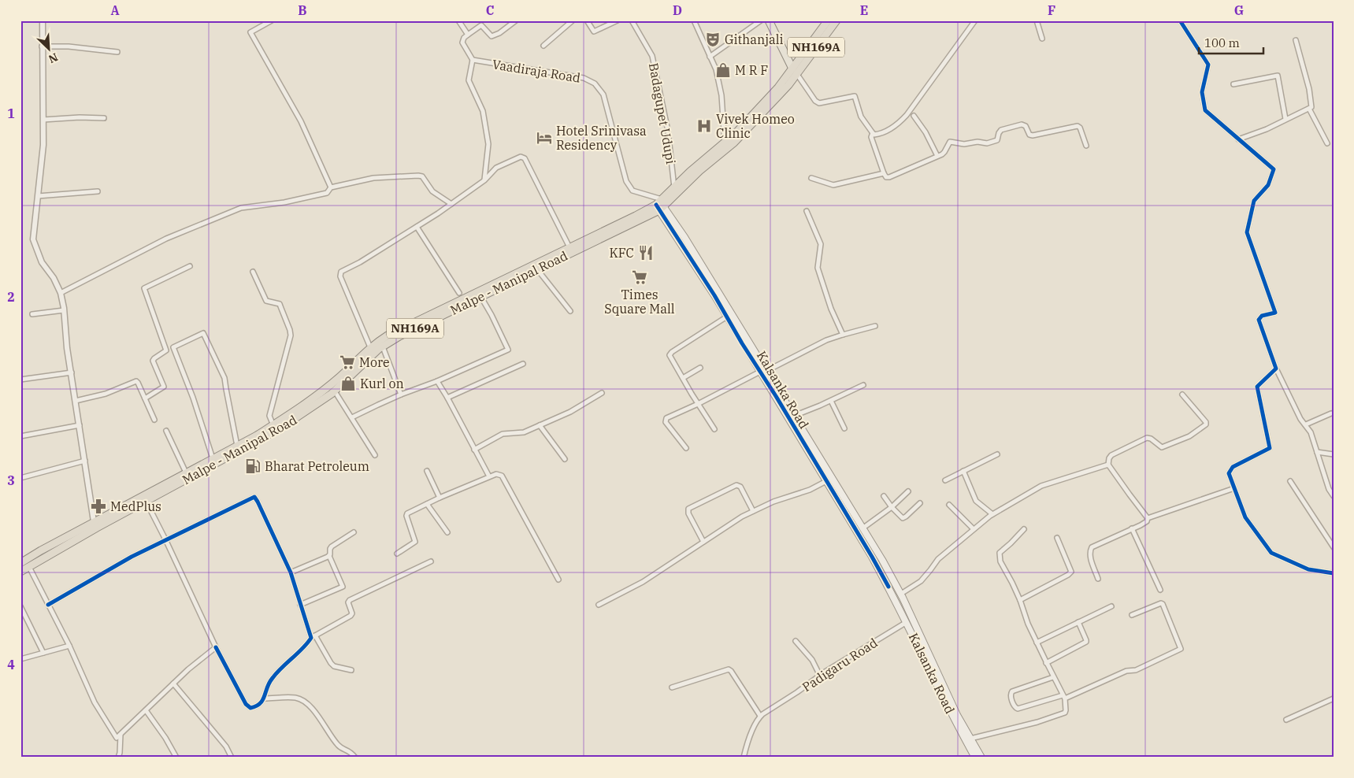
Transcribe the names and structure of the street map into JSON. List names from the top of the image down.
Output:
{
  "streets": {
    "highway": ["NH169A", "Malpe - Manipal Road"],
    "main road": ["Kalsanka Road"],
    "street": ["Vaadiraja Road", "Badagupet Udupi", "Padigaru Road"]
  },
  "crossings": [
    ["Vaadiraja Road", "Malpe - Manipal Road"],
    ["Vaadiraja Road", "Kalsanka Road"],
    ["Badagupet Udupi", "Malpe - Manipal Road"],
    ["Malpe - Manipal Road", "Kalsanka Road"],
    ["Kalsanka Road", "Padigaru Road"]
  ],
  "places": {
    "theatre": ["Githanjali"],
    "shop": ["M R F", "Kurl on"],
    "hospital": ["Vivek Homeo Clinic"],
    "hotel": ["Hotel Srinivasa Residency"],
    "restaurant": ["KFC"],
    "supermarket": ["Times Square Mall", "More"],
    "fuel station": ["Bharat Petroleum"],
    "pharmacy": ["MedPlus"]
  },
  "scale_bar": "100 m",
  "north": "bottom right",
  "grid": {
    "columns": [
      "A",
      "B",
      "C",
      "D",
      "E",
      "F",
      "G"
    ],
    "rows": [
      "1",
      "2",
      "3",
      "4"
    ]
  }
}
